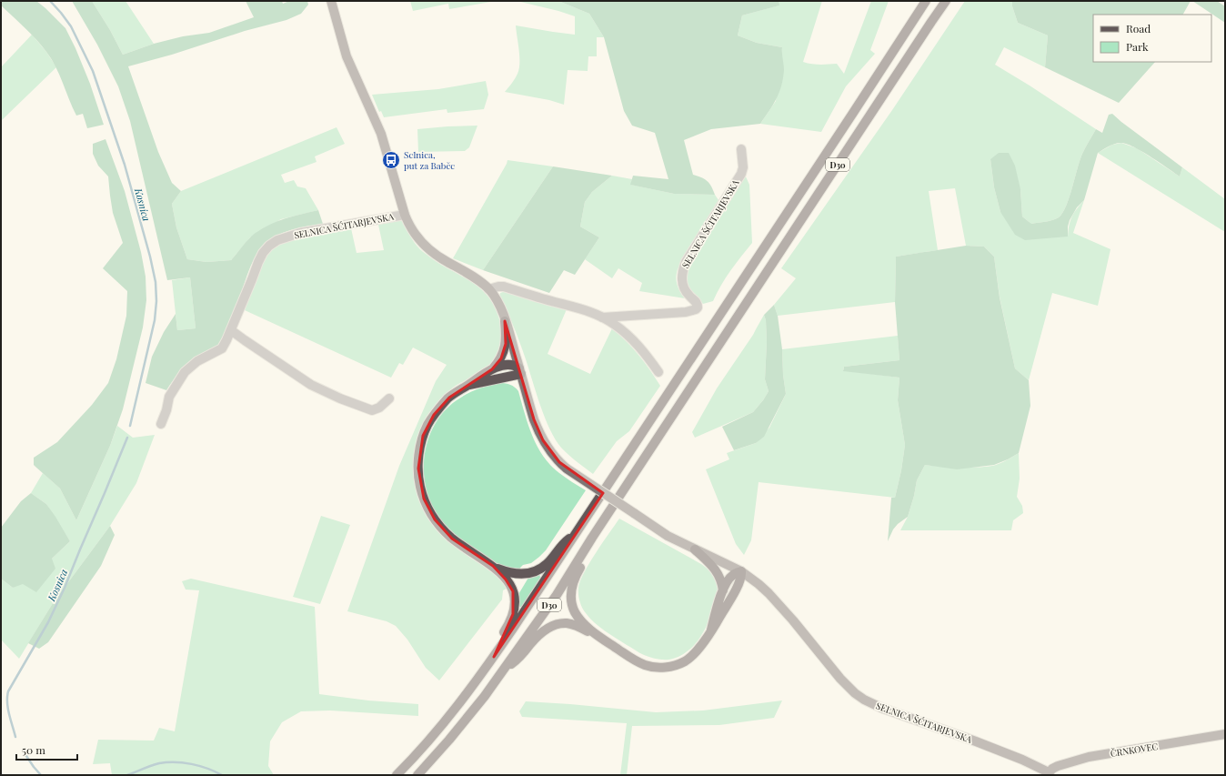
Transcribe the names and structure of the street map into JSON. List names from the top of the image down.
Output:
{
  "streets": {
    "main road": ["D30"],
    "street": ["SELNICA ŠĆITARJEVSKA", "ČRNKOVEC"]
  },
  "crossings": [
    ["SELNICA ŠĆITARJEVSKA", "ČRNKOVEC"]
  ],
  "water": ["Kosnica"],
  "places": {
    "bus stop": ["Selnica, put za Babče"]
  },
  "legend": ["Road", "Park"],
  "scale_bar": "50 m"
}
